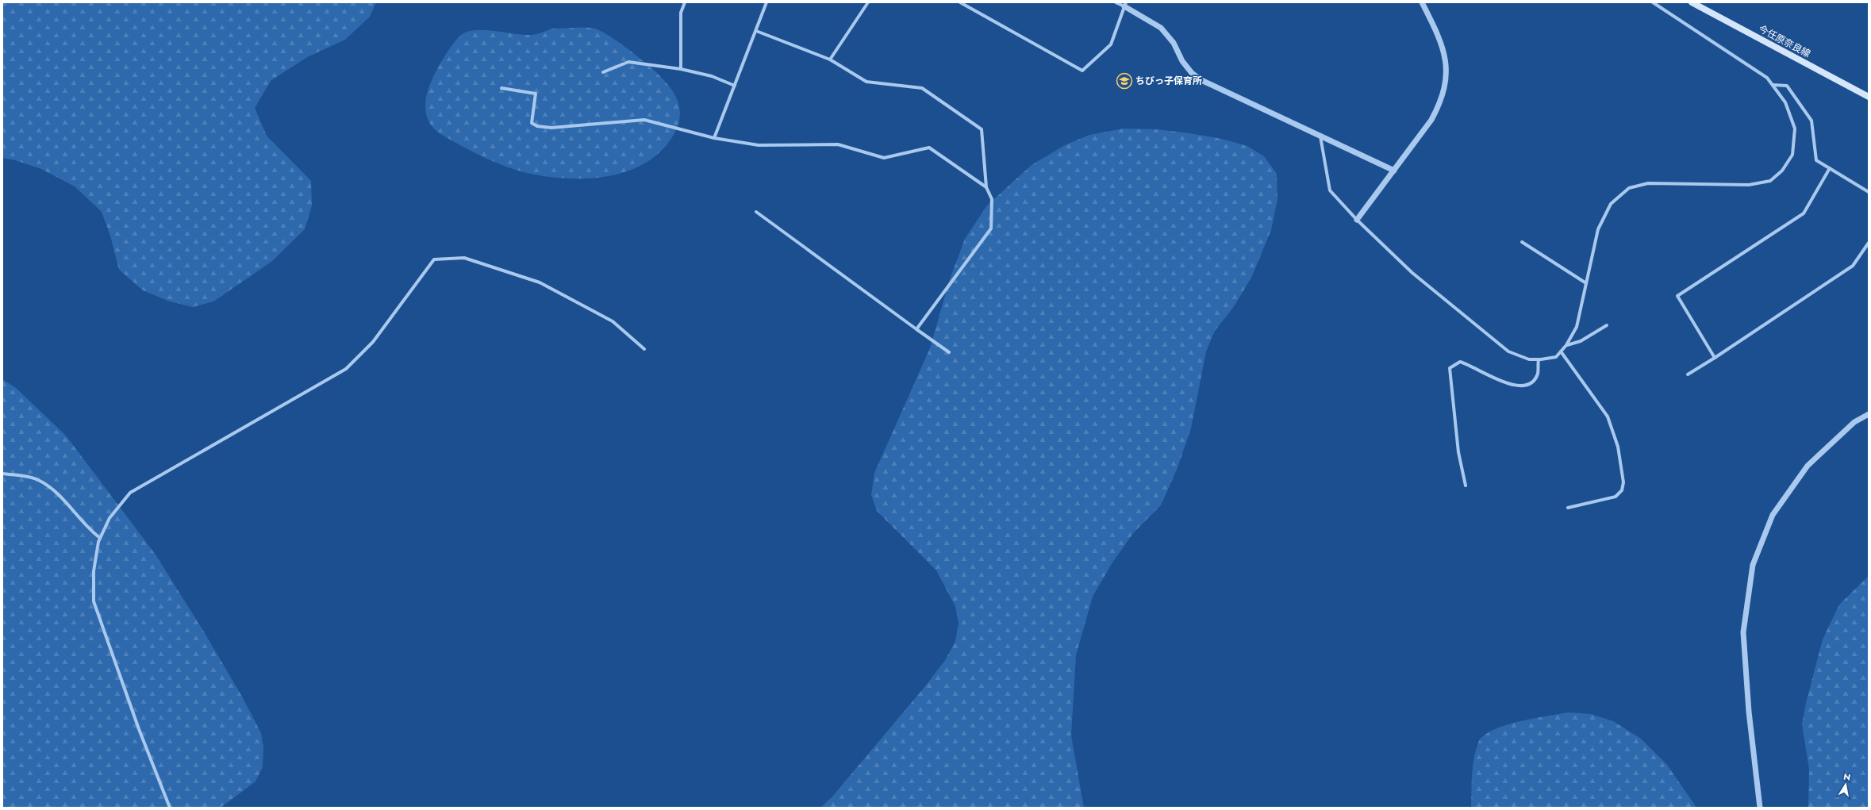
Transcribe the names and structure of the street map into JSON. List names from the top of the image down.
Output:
{
  "streets": {
    "main road": ["今任原奈良線"]
  },
  "places": {
    "school or university": ["ちびっ子保育所"]
  },
  "north": "top"
}
